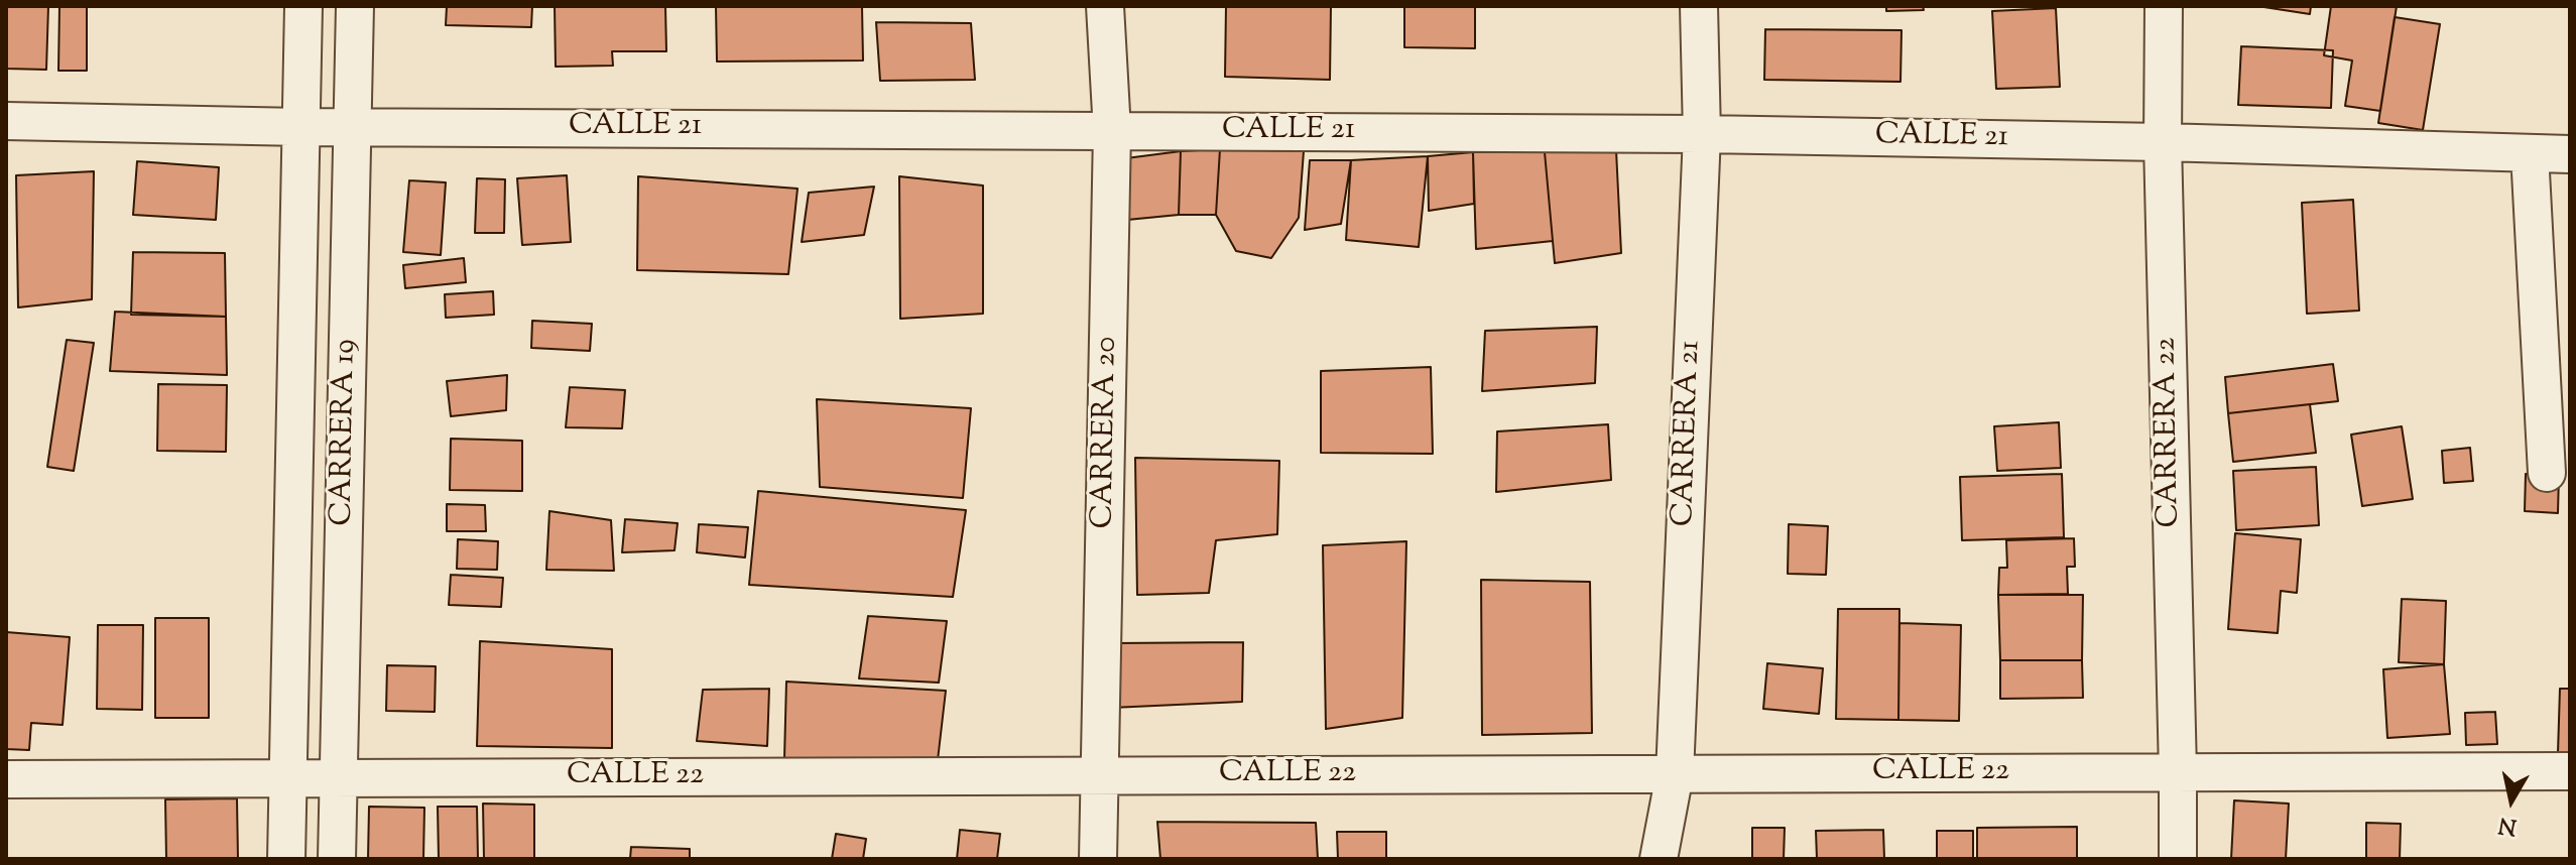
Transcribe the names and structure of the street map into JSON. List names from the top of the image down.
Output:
{
  "streets": {
    "street": [
      "CALLE 21",
      "CARRERA 19",
      "CARRERA 20",
      "CARRERA 22",
      "CARRERA 21",
      "CALLE 22"
    ]
  },
  "crossings": [
    ["CALLE 21", "CARRERA 19"],
    ["CALLE 21", "CARRERA 20"],
    ["CALLE 21", "CARRERA 22"],
    ["CALLE 21", "CARRERA 21"],
    ["CARRERA 19", "CALLE 22"],
    ["CARRERA 20", "CALLE 22"],
    ["CARRERA 22", "CALLE 22"],
    ["CARRERA 21", "CALLE 22"]
  ],
  "north": "bottom"
}
